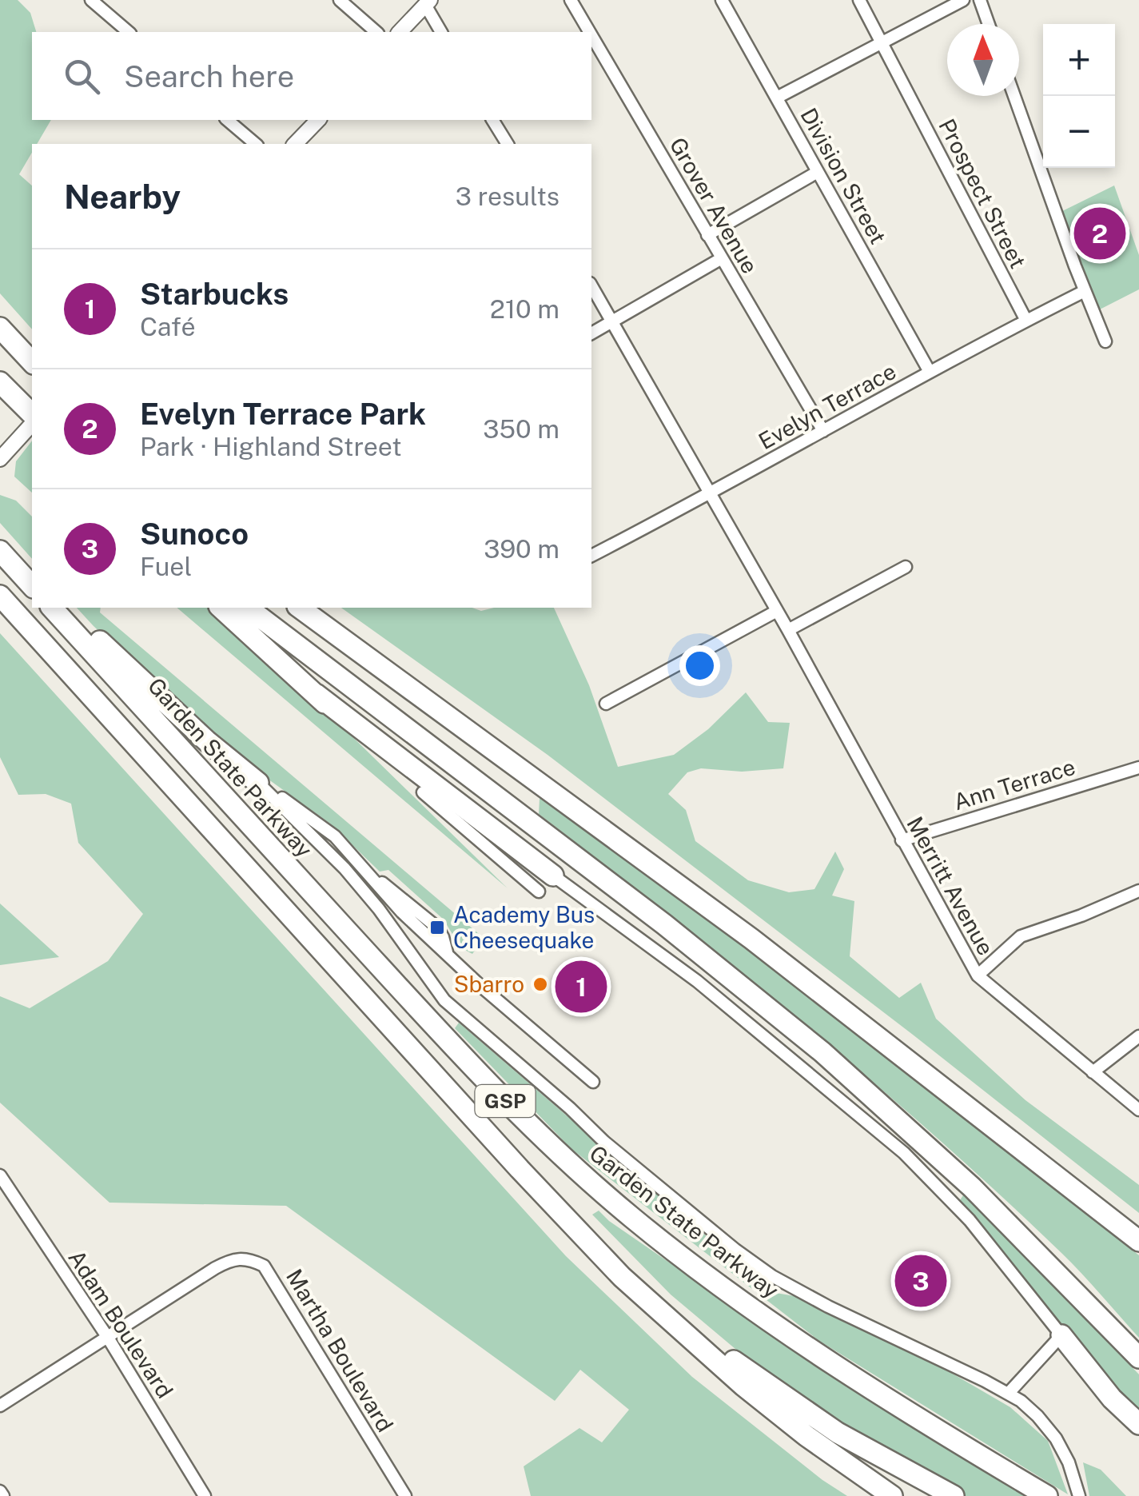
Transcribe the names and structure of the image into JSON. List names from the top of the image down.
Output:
{
  "streets": {
    "highway": ["Garden State Parkway", "GSP"],
    "street": [
      "Division Street",
      "Prospect Street",
      "Grover Avenue",
      "Evelyn Terrace",
      "Ann Terrace",
      "Merritt Avenue",
      "Adam Boulevard",
      "Martha Boulevard"
    ]
  },
  "crossings": [
    ["Division Street", "Evelyn Terrace"],
    ["Prospect Street", "Evelyn Terrace"],
    ["Grover Avenue", "Evelyn Terrace"],
    ["Ann Terrace", "Merritt Avenue"],
    ["Adam Boulevard", "Martha Boulevard"]
  ],
  "places": {
    "transit": ["Academy Bus Cheesequake"],
    "other": ["Sbarro"]
  },
  "north": "top",
  "page": {
    "map_buttons": ["+", "−"],
    "search": "Search here",
    "heading": ["Nearby", "3 results"],
    "pins": ["2", "1", "3"],
    "list": [
      {
        "mark": "1",
        "name": "Starbucks",
        "note": "Café",
        "value": "210 m"
      },
      {
        "mark": "2",
        "name": "Evelyn Terrace Park",
        "note": "Park · Highland Street",
        "value": "350 m"
      },
      {
        "mark": "3",
        "name": "Sunoco",
        "note": "Fuel",
        "value": "390 m"
      }
    ]
  }
}
